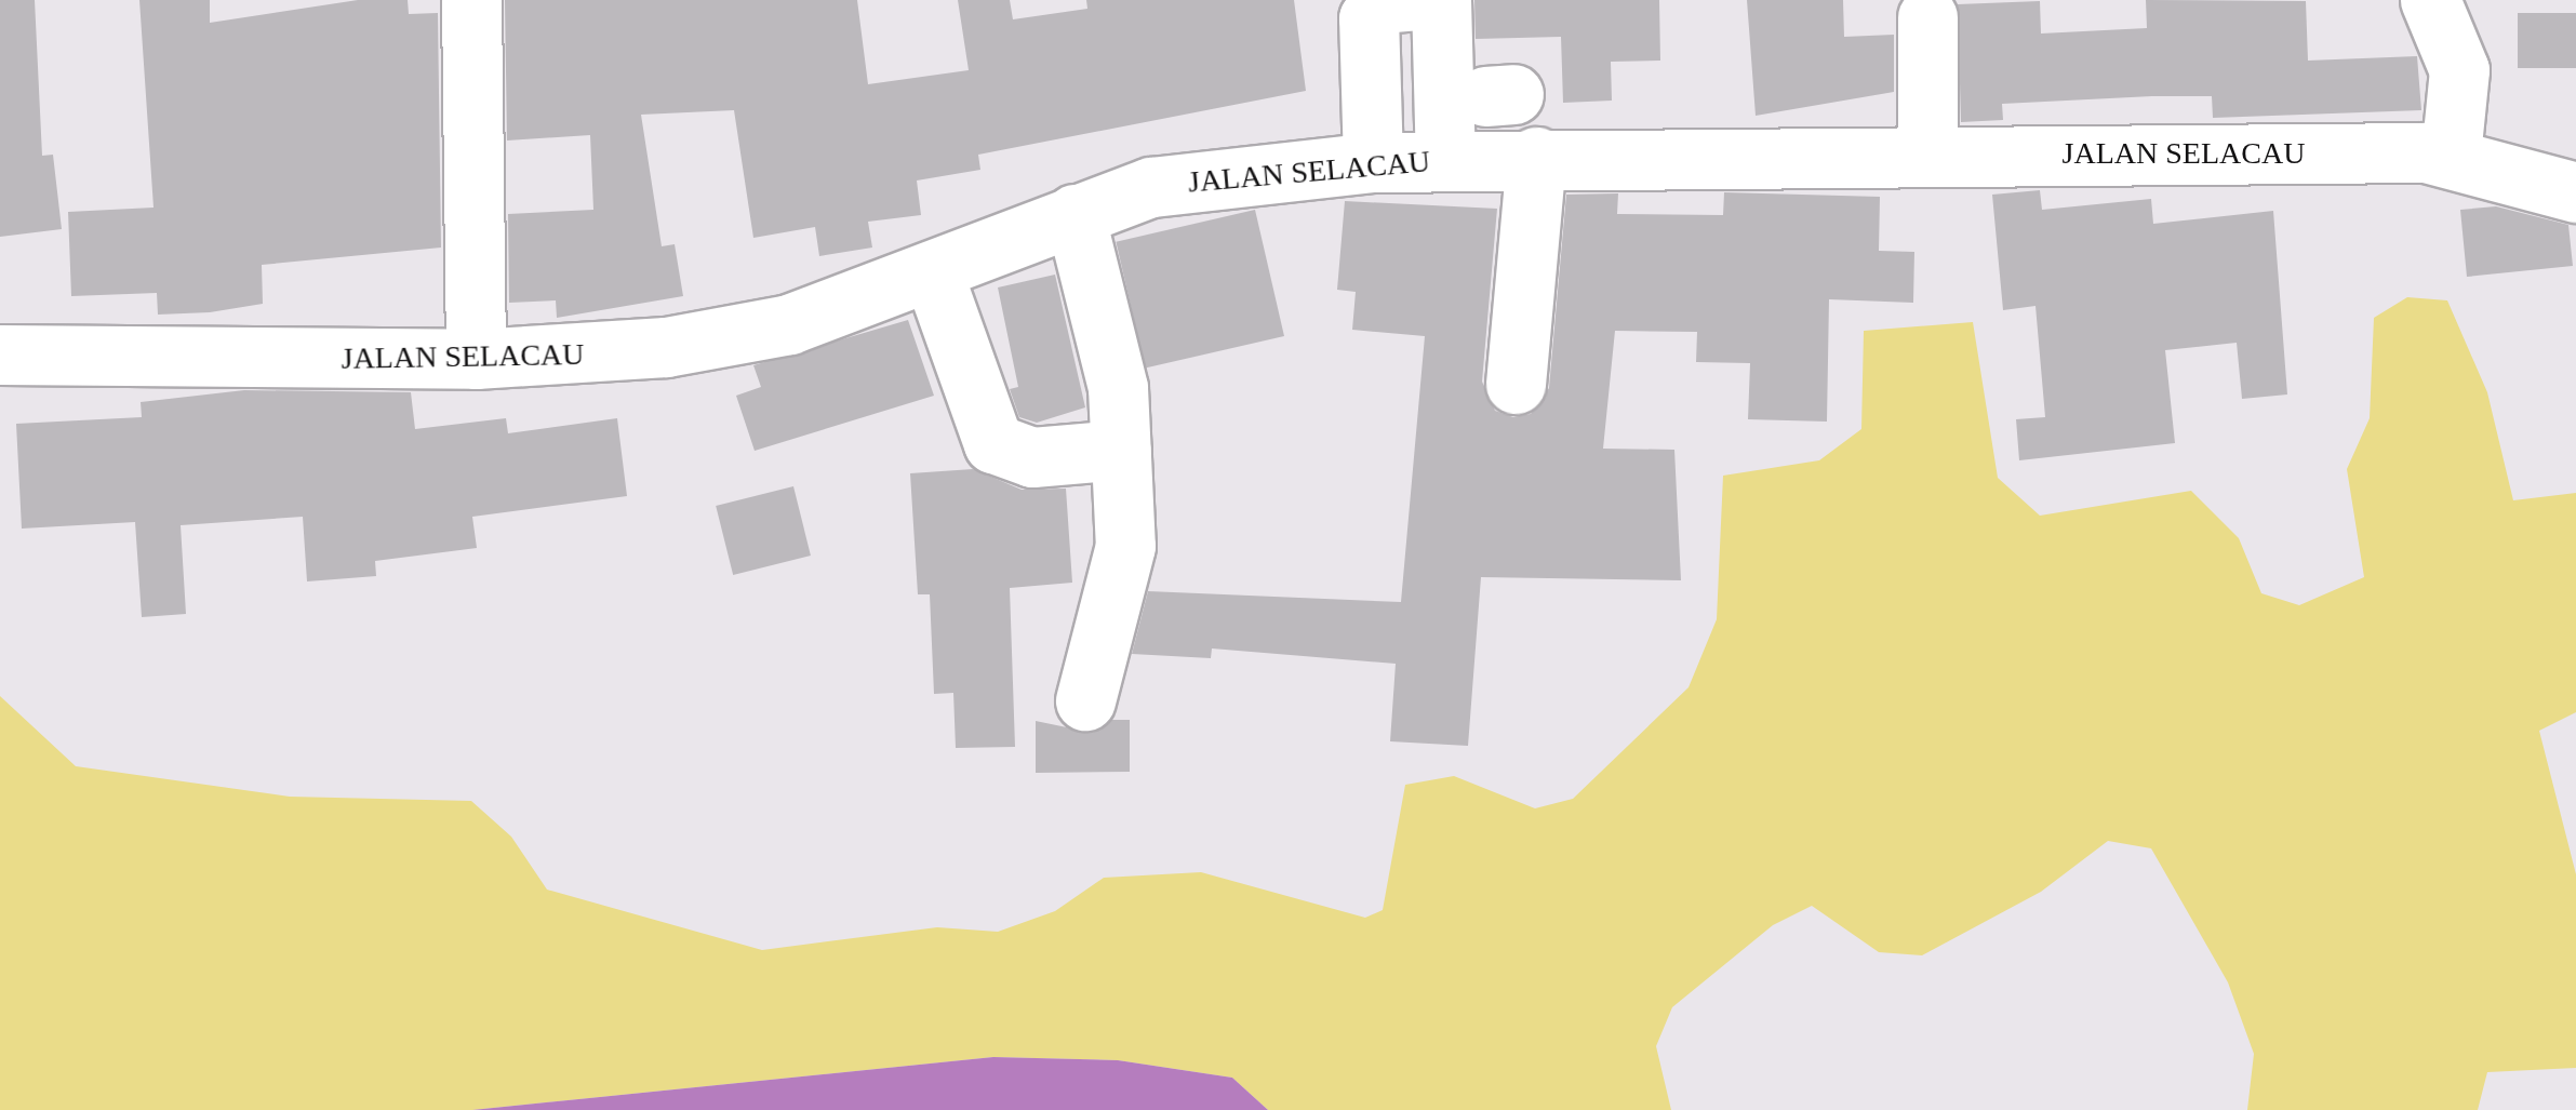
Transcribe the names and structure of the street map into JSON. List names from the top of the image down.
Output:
{
  "streets": {
    "street": ["JALAN SELACAU"]
  }
}
